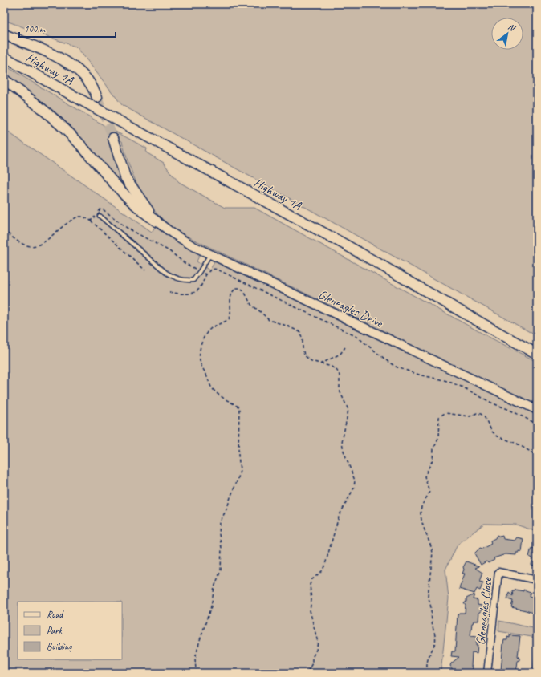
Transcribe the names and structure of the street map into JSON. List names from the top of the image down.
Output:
{
  "streets": {
    "main road": ["Highway 1A"],
    "street": ["Gleneagles Drive", "Gleneagles Close"]
  },
  "legend": ["Road", "Park", "Building"],
  "scale_bar": "100 m",
  "north": "top right"
}
